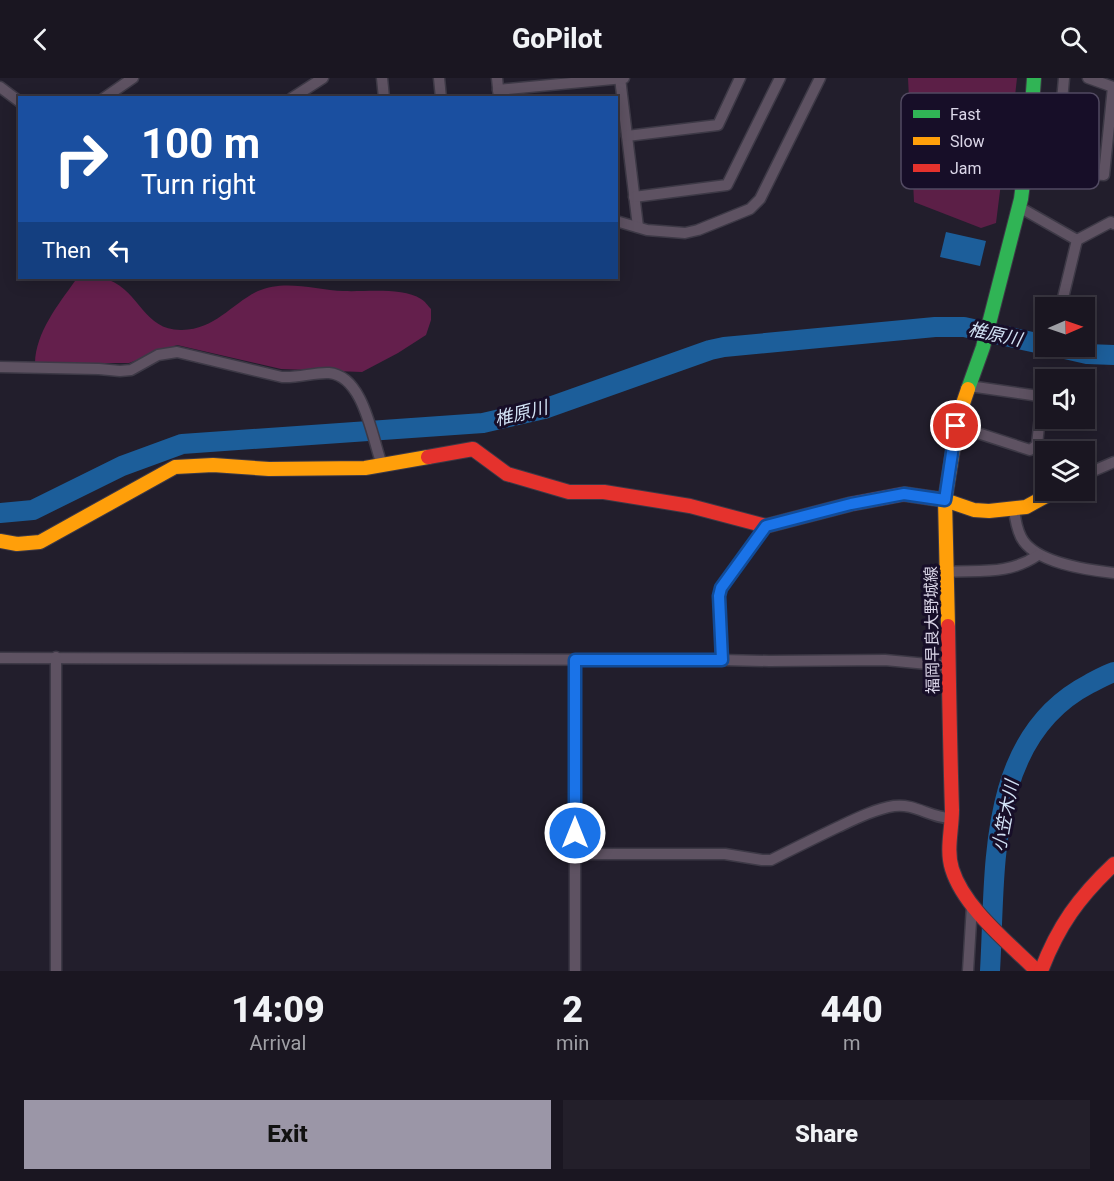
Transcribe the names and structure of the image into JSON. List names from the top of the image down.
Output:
{
  "streets": {
    "street": ["福岡早良大野城線"]
  },
  "water": ["椎原川", "小笠木川"],
  "legend": ["Fast", "Slow", "Jam"],
  "north": "right",
  "page": {
    "header": "GoPilot",
    "turn": ["100 m", "Turn right"],
    "then": "Then",
    "eta": [
      "14:09",
      "Arrival",
      "2",
      "min",
      "440",
      "m"
    ],
    "buttons": ["Exit", "Share"]
  }
}
